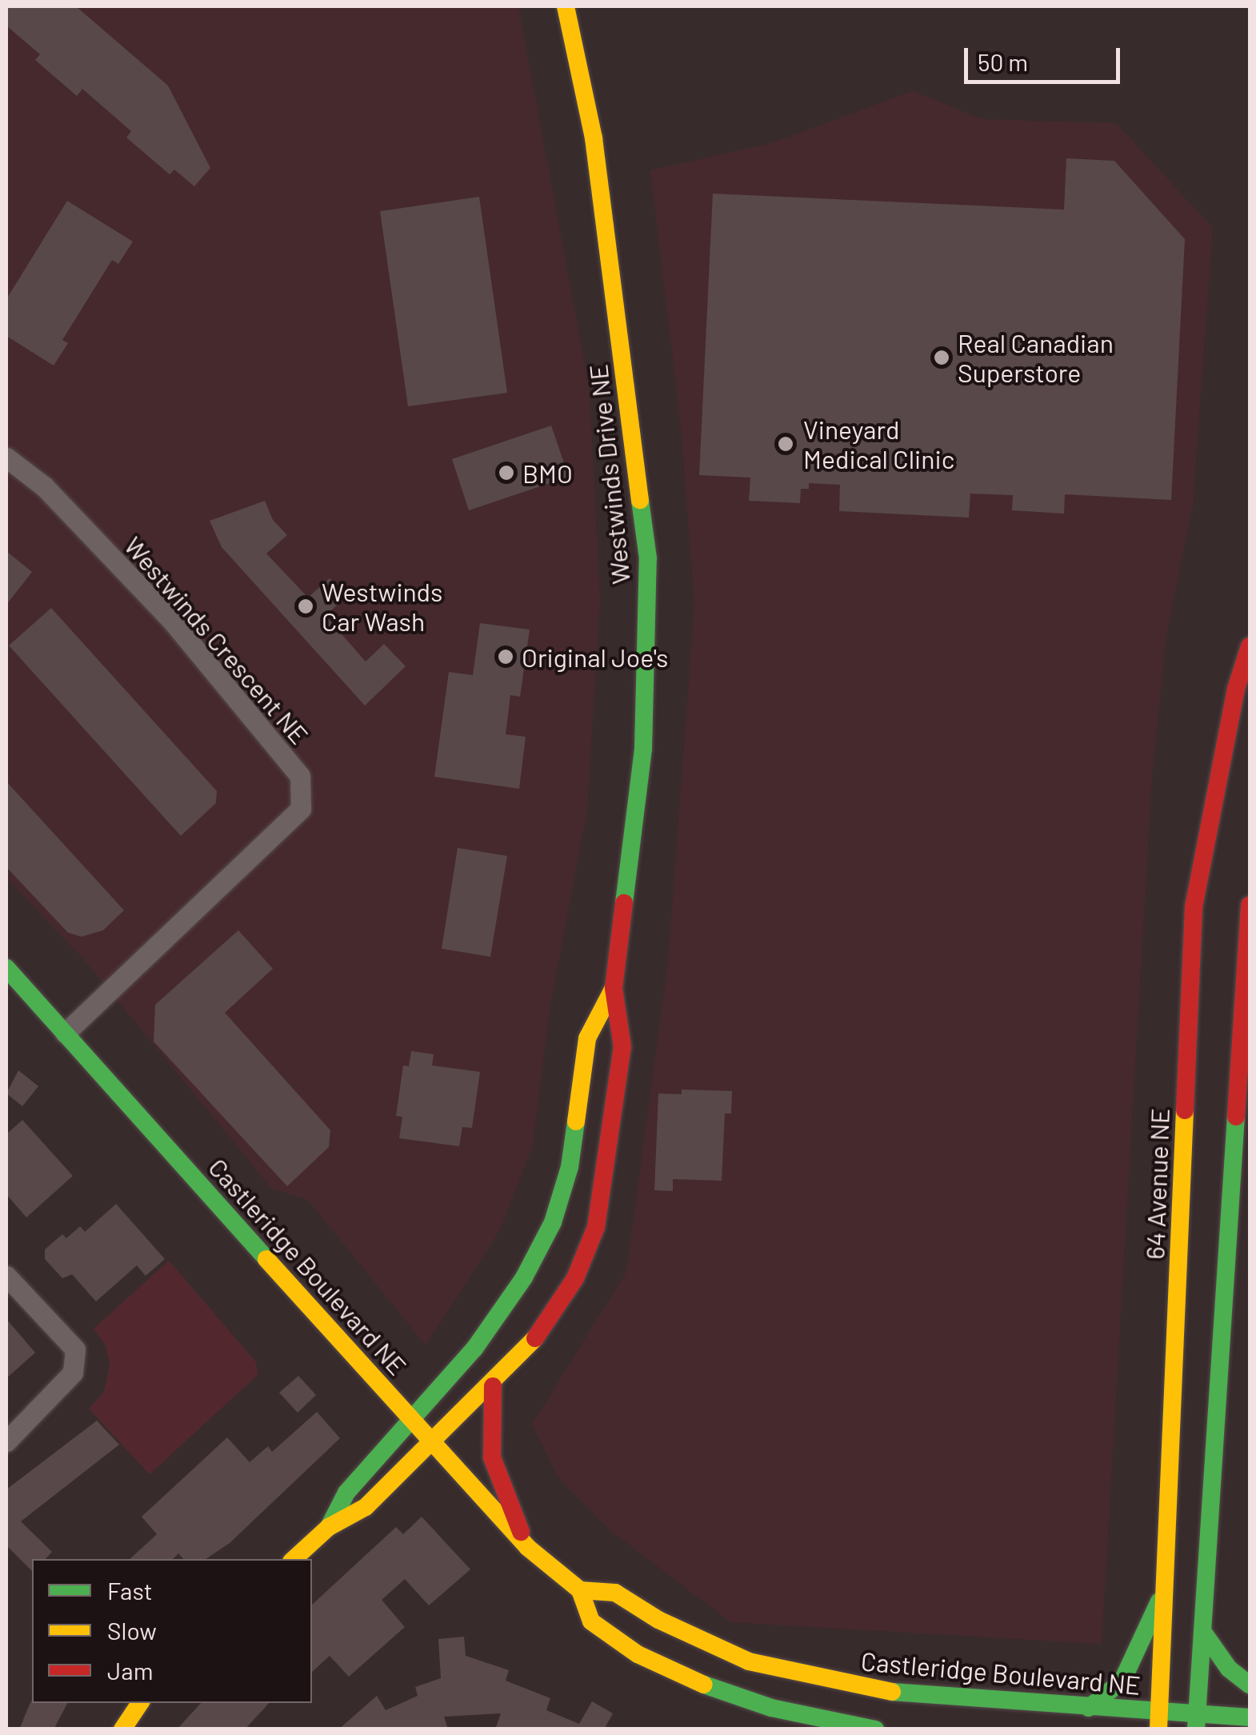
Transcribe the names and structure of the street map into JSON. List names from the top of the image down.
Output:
{
  "streets": {
    "street": [
      "Westwinds Drive NE",
      "Westwinds Crescent NE",
      "64 Avenue NE",
      "Castleridge Boulevard NE"
    ]
  },
  "crossings": [
    ["Westwinds Drive NE", "Castleridge Boulevard NE"],
    ["Westwinds Crescent NE", "Castleridge Boulevard NE"],
    ["64 Avenue NE", "Castleridge Boulevard NE"]
  ],
  "places": [
    "Real Canadian Superstore",
    "Vineyard Medical Clinic",
    "BMO",
    "Westwinds Car Wash",
    "Original Joe's"
  ],
  "legend": ["Fast", "Slow", "Jam"],
  "scale_bar": "50 m"
}
